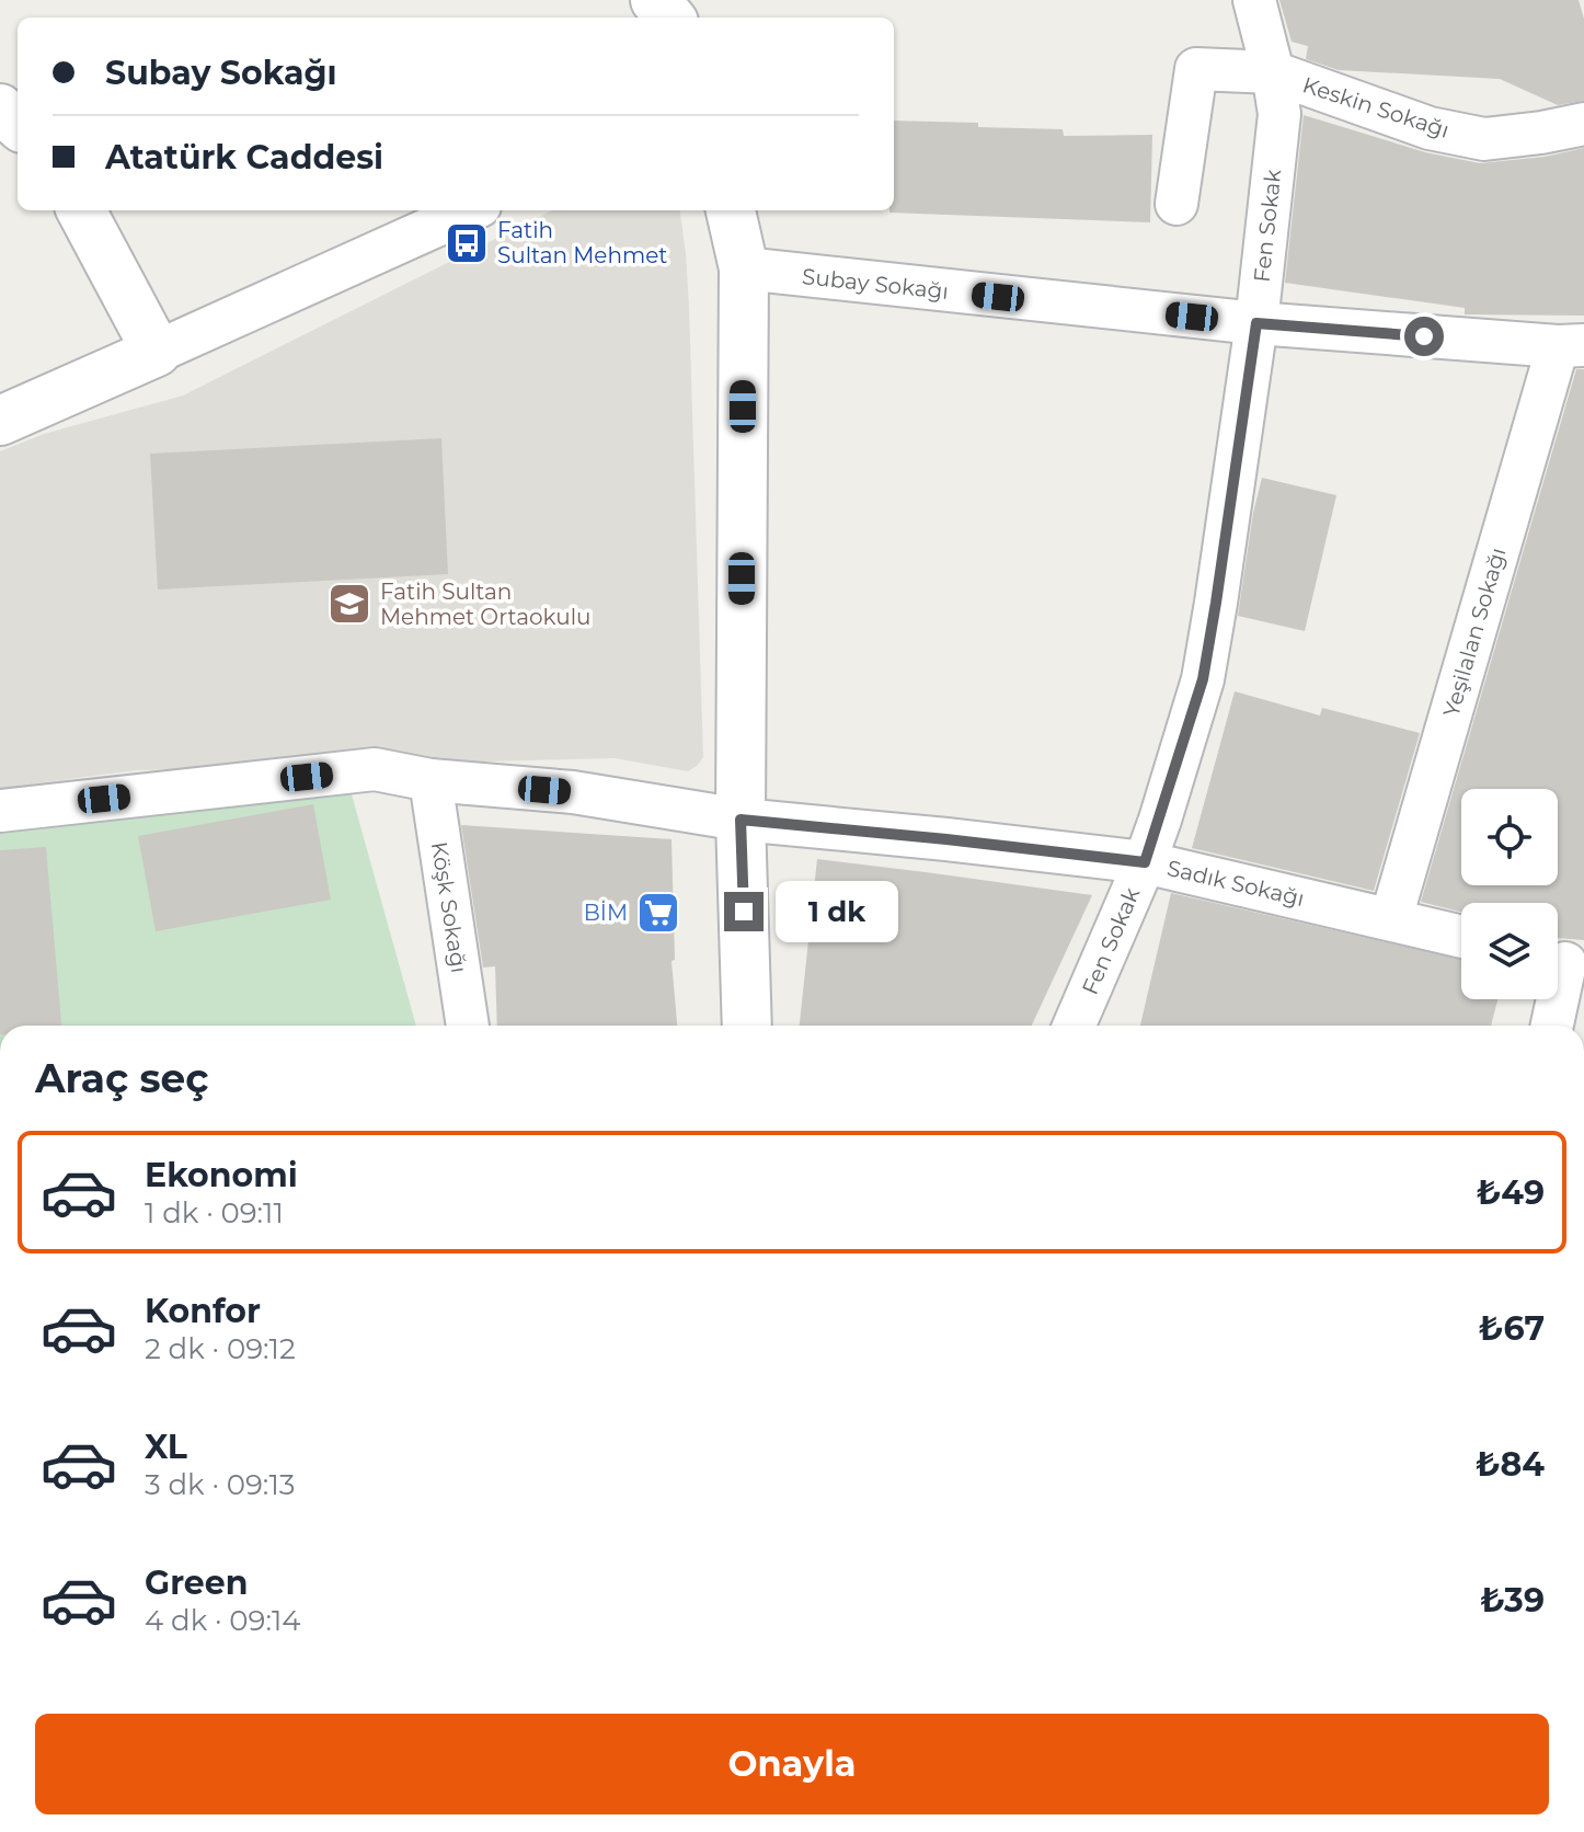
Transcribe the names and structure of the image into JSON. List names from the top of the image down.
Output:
{
  "streets": {
    "street": [
      "Keskin Sokağı",
      "Fen Sokak",
      "Subay Sokağı",
      "Yeşilalan Sokağı",
      "Sadık Sokağı",
      "Köşk Sokağı"
    ]
  },
  "crossings": [
    ["Keskin Sokağı", "Fen Sokak"],
    ["Fen Sokak", "Subay Sokağı"],
    ["Fen Sokak", "Sadık Sokağı"],
    ["Subay Sokağı", "Yeşilalan Sokağı"],
    ["Yeşilalan Sokağı", "Sadık Sokağı"],
    ["Sadık Sokağı", "Köşk Sokağı"]
  ],
  "places": {
    "bus stop": ["Fati̇h Sultan Mehmet"],
    "school or university": ["Fatih Sultan Mehmet Ortaokulu"],
    "supermarket": ["BİM"]
  },
  "page": {
    "banner": ["Subay Sokağı", "Atatürk Caddesi"],
    "bubble": "1 dk",
    "heading": "Araç seç",
    "list": [
      {
        "name": "Ekonomi",
        "note": "1 dk · 09:11",
        "value": "₺49"
      },
      {
        "name": "Konfor",
        "note": "2 dk · 09:12",
        "value": "₺67"
      },
      {
        "name": "XL",
        "note": "3 dk · 09:13",
        "value": "₺84"
      },
      {
        "name": "Green",
        "note": "4 dk · 09:14",
        "value": "₺39"
      }
    ],
    "buttons": "Onayla"
  }
}
